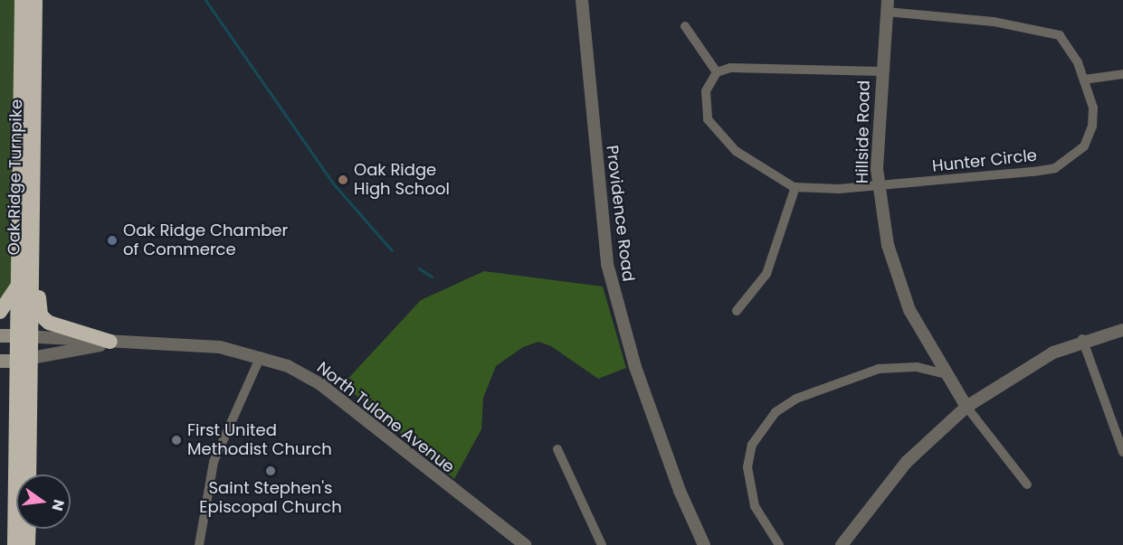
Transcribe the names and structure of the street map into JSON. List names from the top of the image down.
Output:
{
  "streets": {
    "highway": ["Oak Ridge Turnpike"],
    "street": [
      "Hillside Road",
      "Hunter Circle",
      "Providence Road",
      "North Tulane Avenue"
    ]
  },
  "crossings": [
    ["Hillside Road", "Hunter Circle"],
    ["Oak Ridge Turnpike", "North Tulane Avenue"]
  ],
  "places": [
    "Oak Ridge High School",
    "Oak Ridge Chamber of Commerce",
    "First United Methodist Church",
    "Saint Stephen's Episcopal Church"
  ],
  "north": "right"
}
